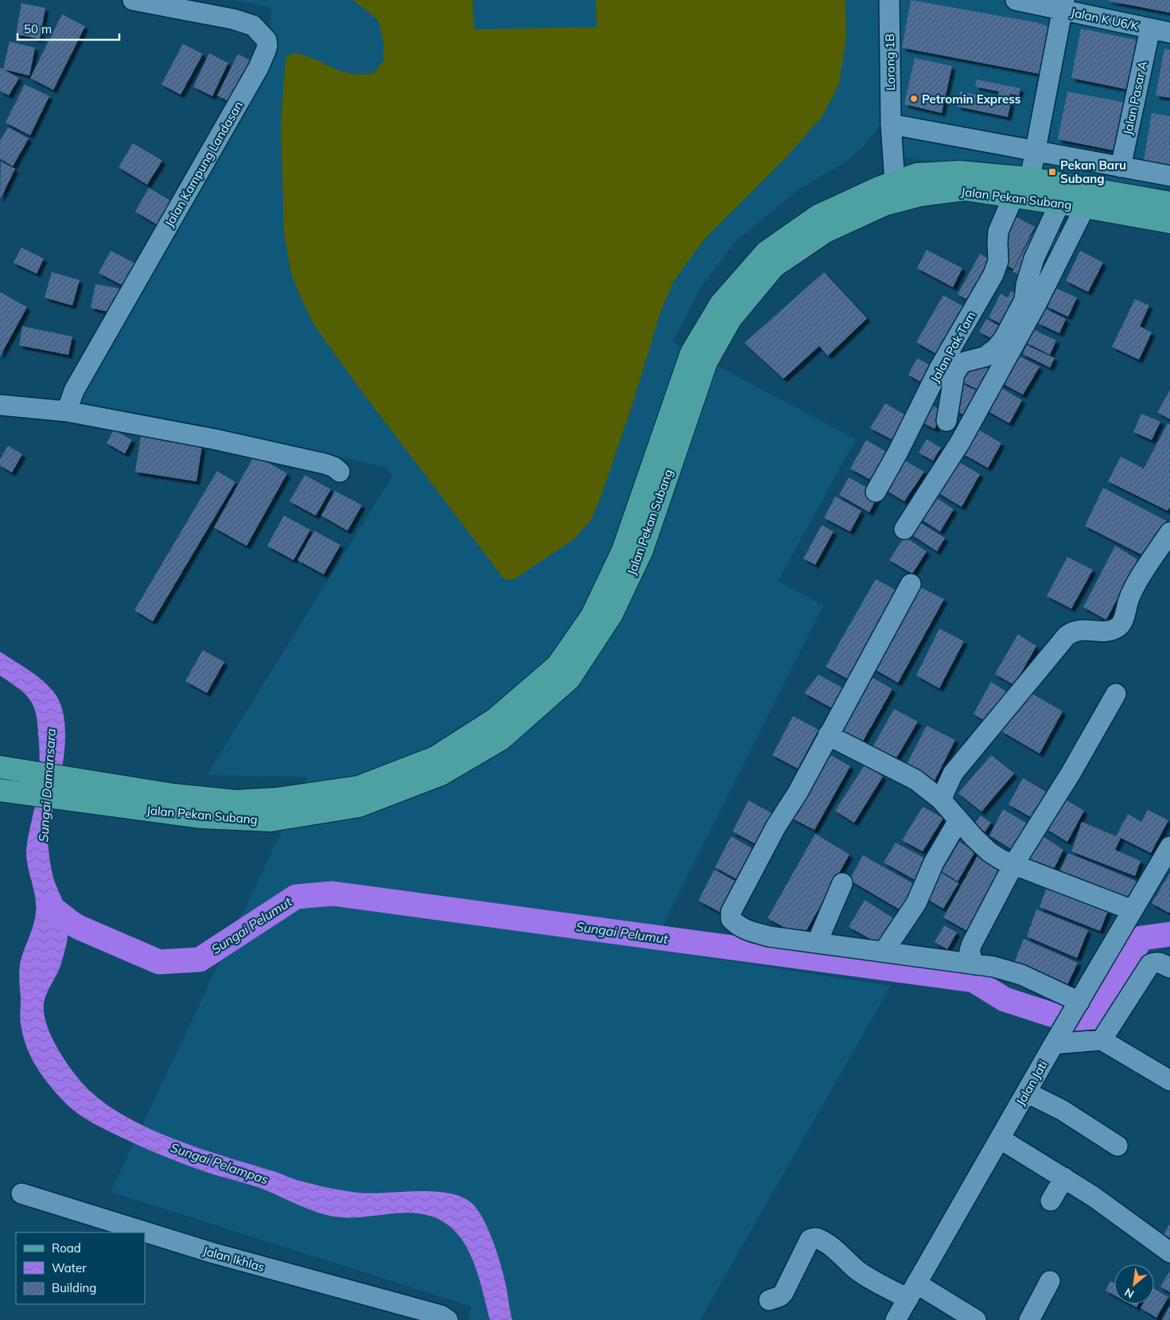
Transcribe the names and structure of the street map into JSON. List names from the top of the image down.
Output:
{
  "streets": {
    "main road": ["Jalan Pekan Subang"],
    "street": [
      "Jalan K U6/K",
      "Lorong 1B",
      "Jalan Pasar A",
      "Jalan Kampung Landasan",
      "Jalan Pak Tam",
      "Jalan Jati",
      "Jalan Ikhlas"
    ]
  },
  "crossings": [
    ["Jalan K U6/K", "Jalan Pasar A"],
    ["Lorong 1B", "Jalan Pekan Subang"],
    ["Jalan Pekan Subang", "Jalan Pak Tam"]
  ],
  "water": ["Sungai Damansara", "Sungai Pelumut", "Sungai Pelampas"],
  "places": {
    "other": ["Petromin Express"],
    "transit": ["Pekan Baru Subang"]
  },
  "legend": ["Road", "Water", "Building"],
  "scale_bar": "50 m",
  "north": "bottom left"
}
